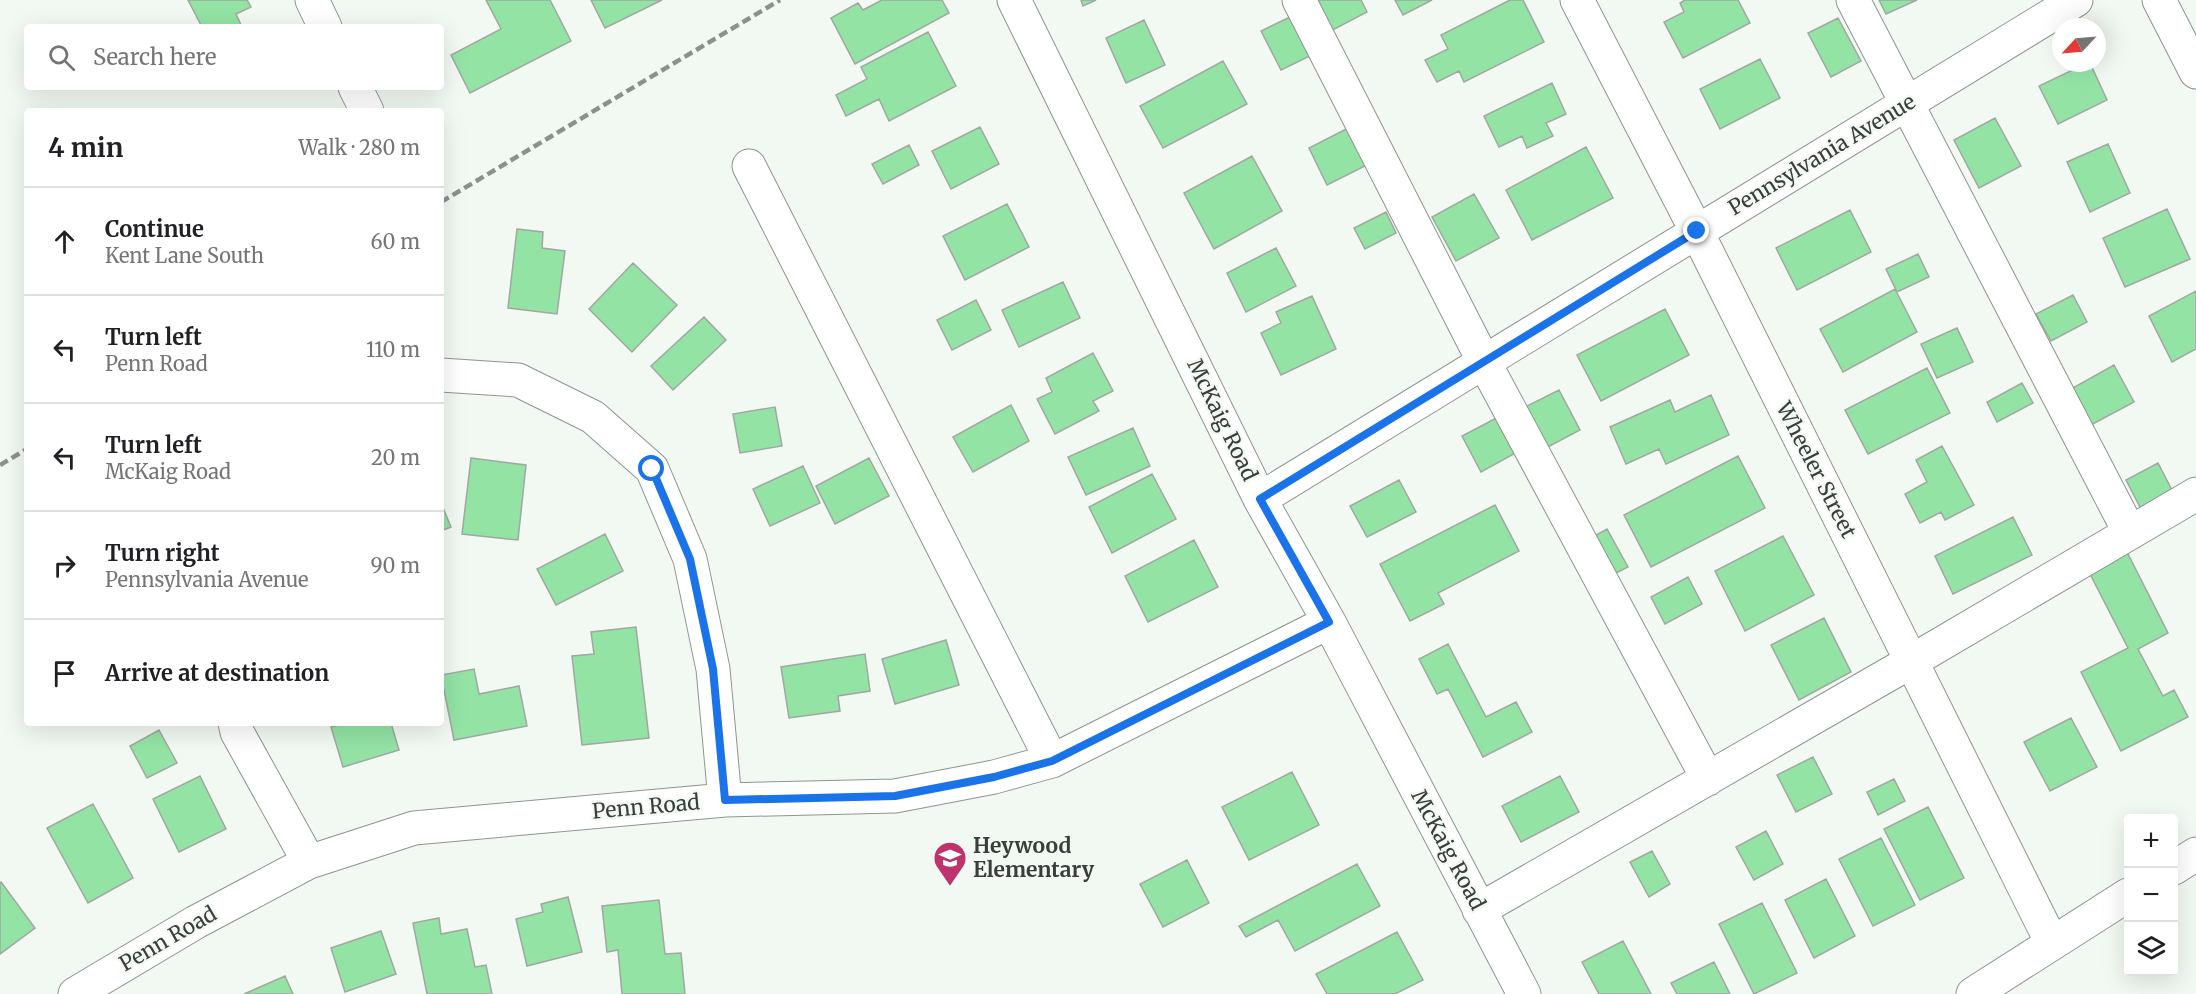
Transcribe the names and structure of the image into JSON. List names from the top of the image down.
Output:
{
  "streets": {
    "street": [
      "Pennsylvania Avenue",
      "McKaig Road",
      "Wheeler Street",
      "Penn Road"
    ]
  },
  "crossings": [
    ["Pennsylvania Avenue", "McKaig Road"],
    ["Pennsylvania Avenue", "Wheeler Street"],
    ["McKaig Road", "Penn Road"]
  ],
  "places": {
    "school or university": ["Heywood Elementary"]
  },
  "north": "bottom left",
  "page": {
    "search": "Search here",
    "heading": ["4 min", "Walk · 280 m"],
    "list": [
      ["Continue", "Kent Lane South", "60 m"],
      ["Turn left", "Penn Road", "110 m"],
      ["Turn left", "McKaig Road", "20 m"],
      ["Turn right", "Pennsylvania Avenue", "90 m"],
      "Arrive at destination"
    ],
    "map_buttons": ["+", "−"]
  }
}
